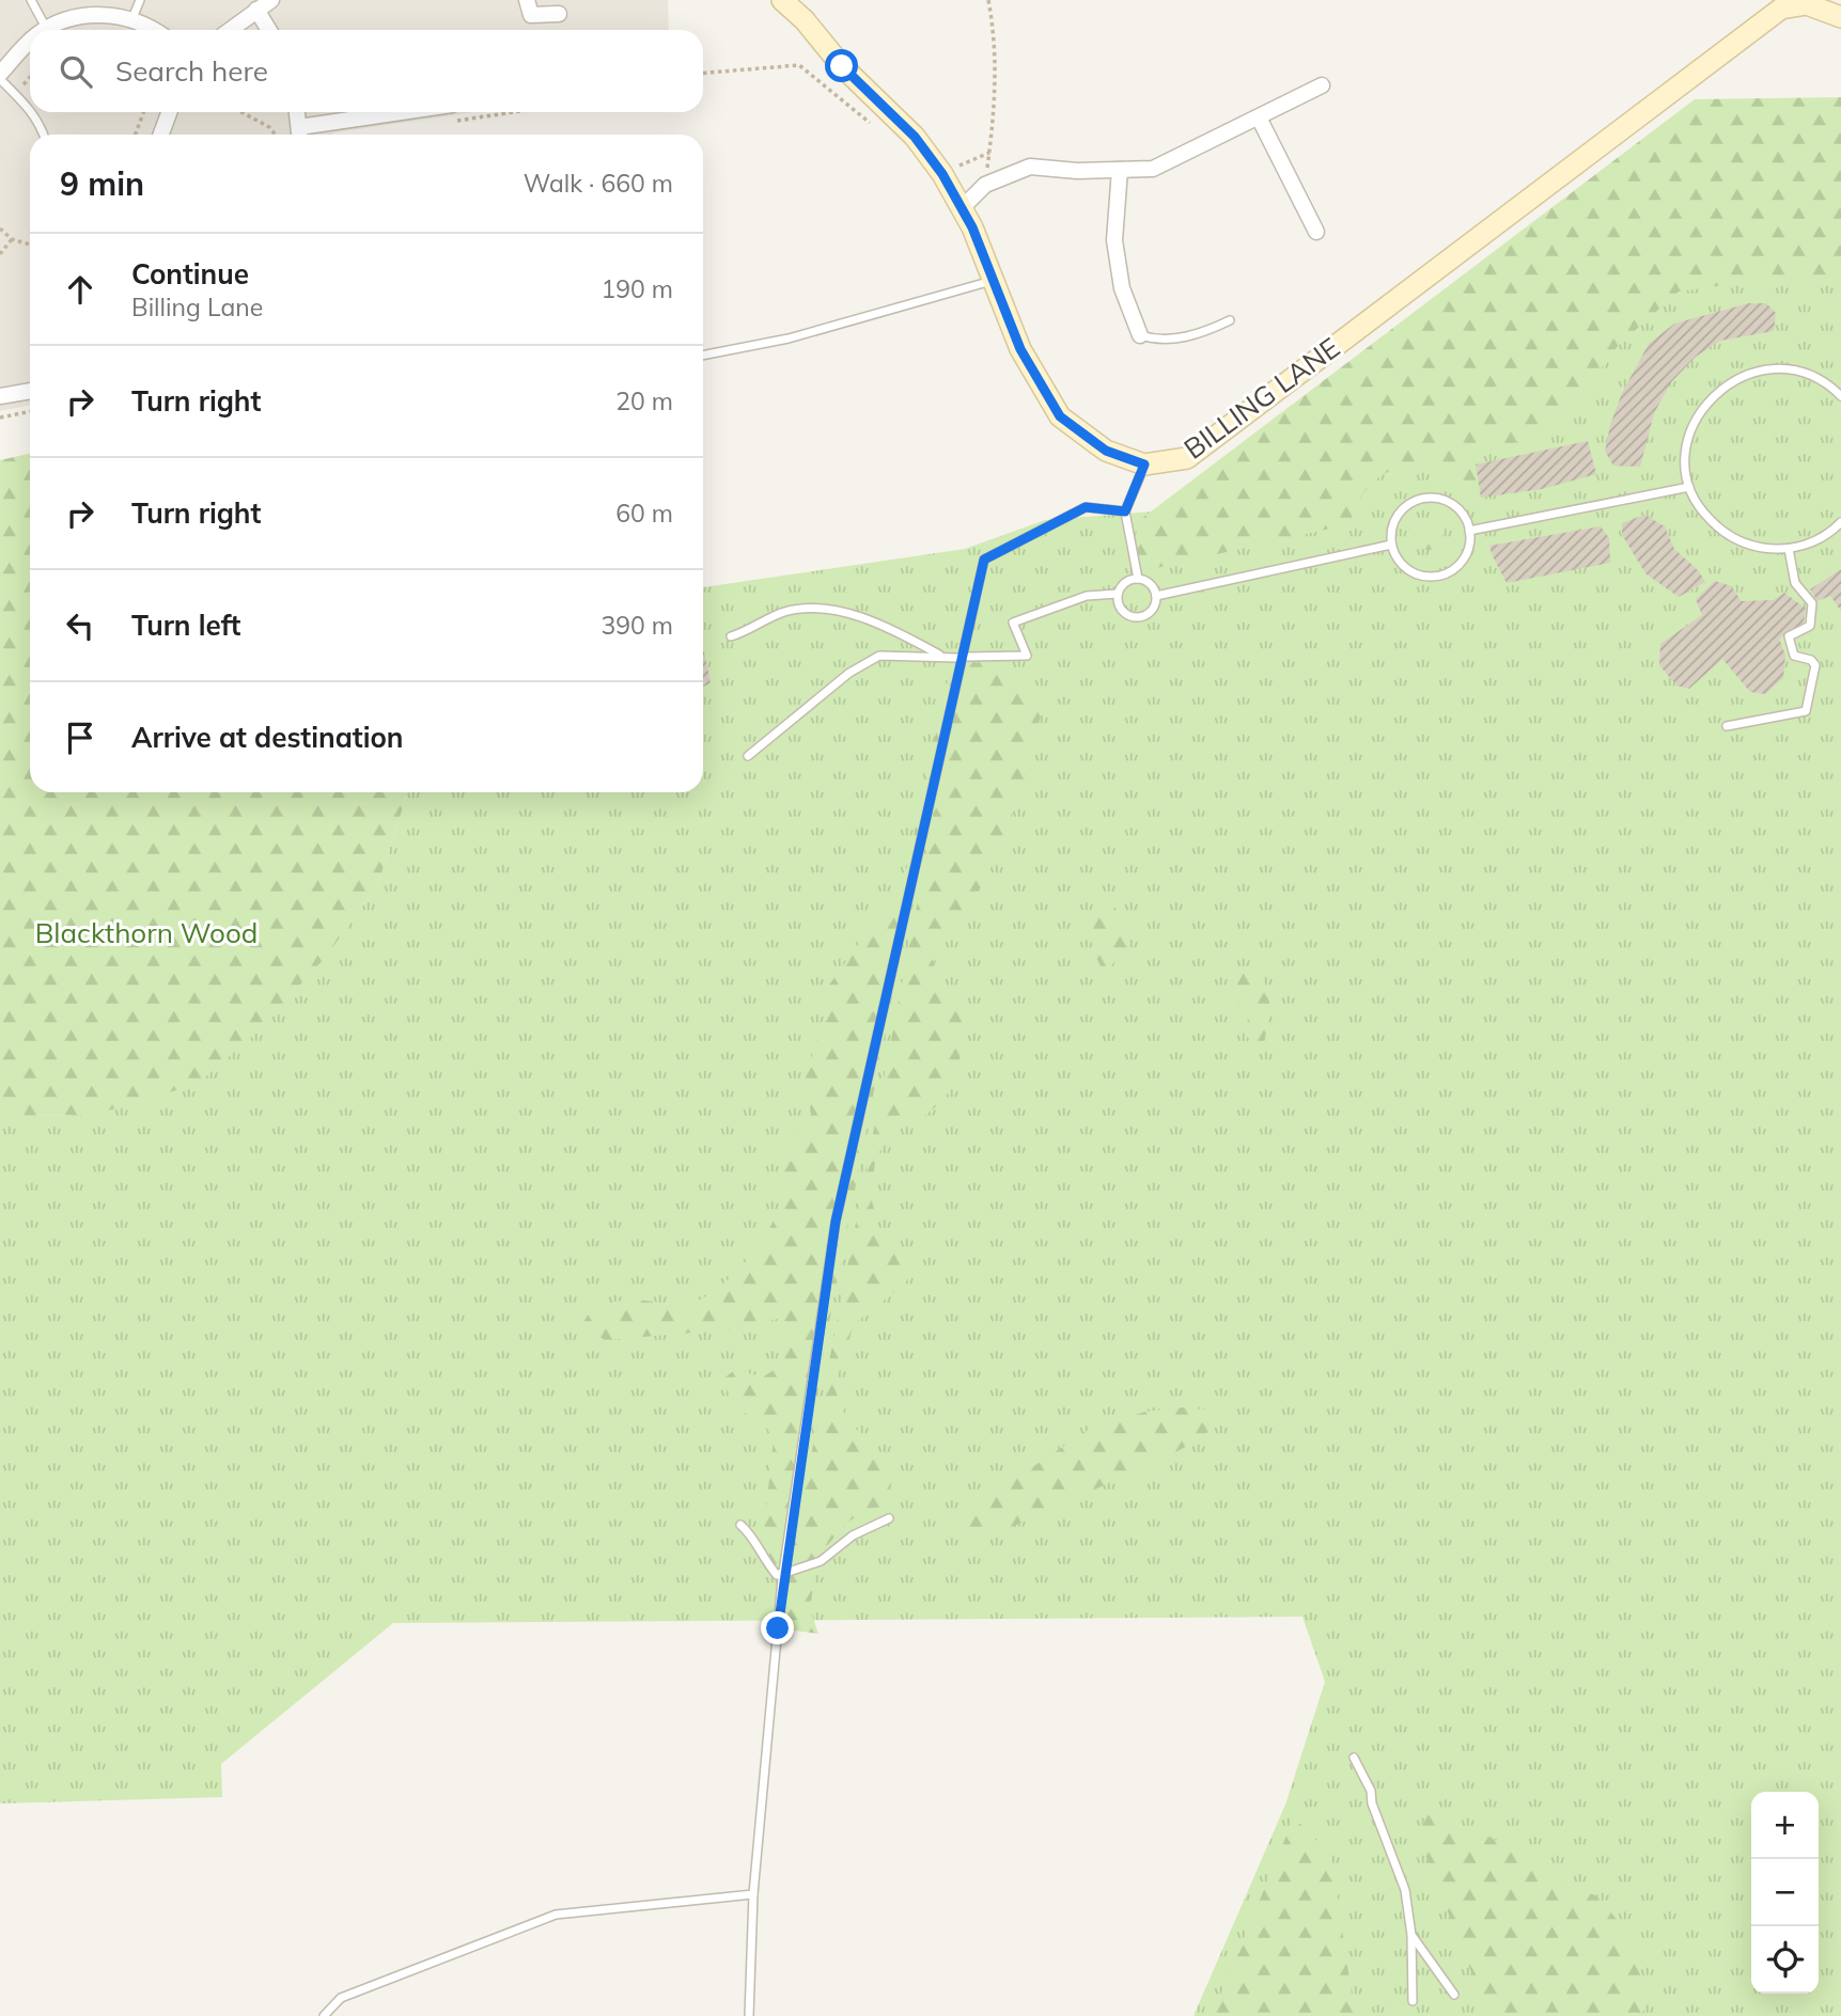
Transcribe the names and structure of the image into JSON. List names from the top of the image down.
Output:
{
  "streets": {
    "street": ["BILLING LANE"]
  },
  "parks": ["Blackthorn Wood"],
  "page": {
    "search": "Search here",
    "heading": ["9 min", "Walk · 660 m"],
    "list": [
      ["Continue", "Billing Lane", "190 m"],
      ["Turn right", "20 m"],
      ["Turn right", "60 m"],
      ["Turn left", "390 m"],
      "Arrive at destination"
    ],
    "map_buttons": ["+", "−"]
  }
}
